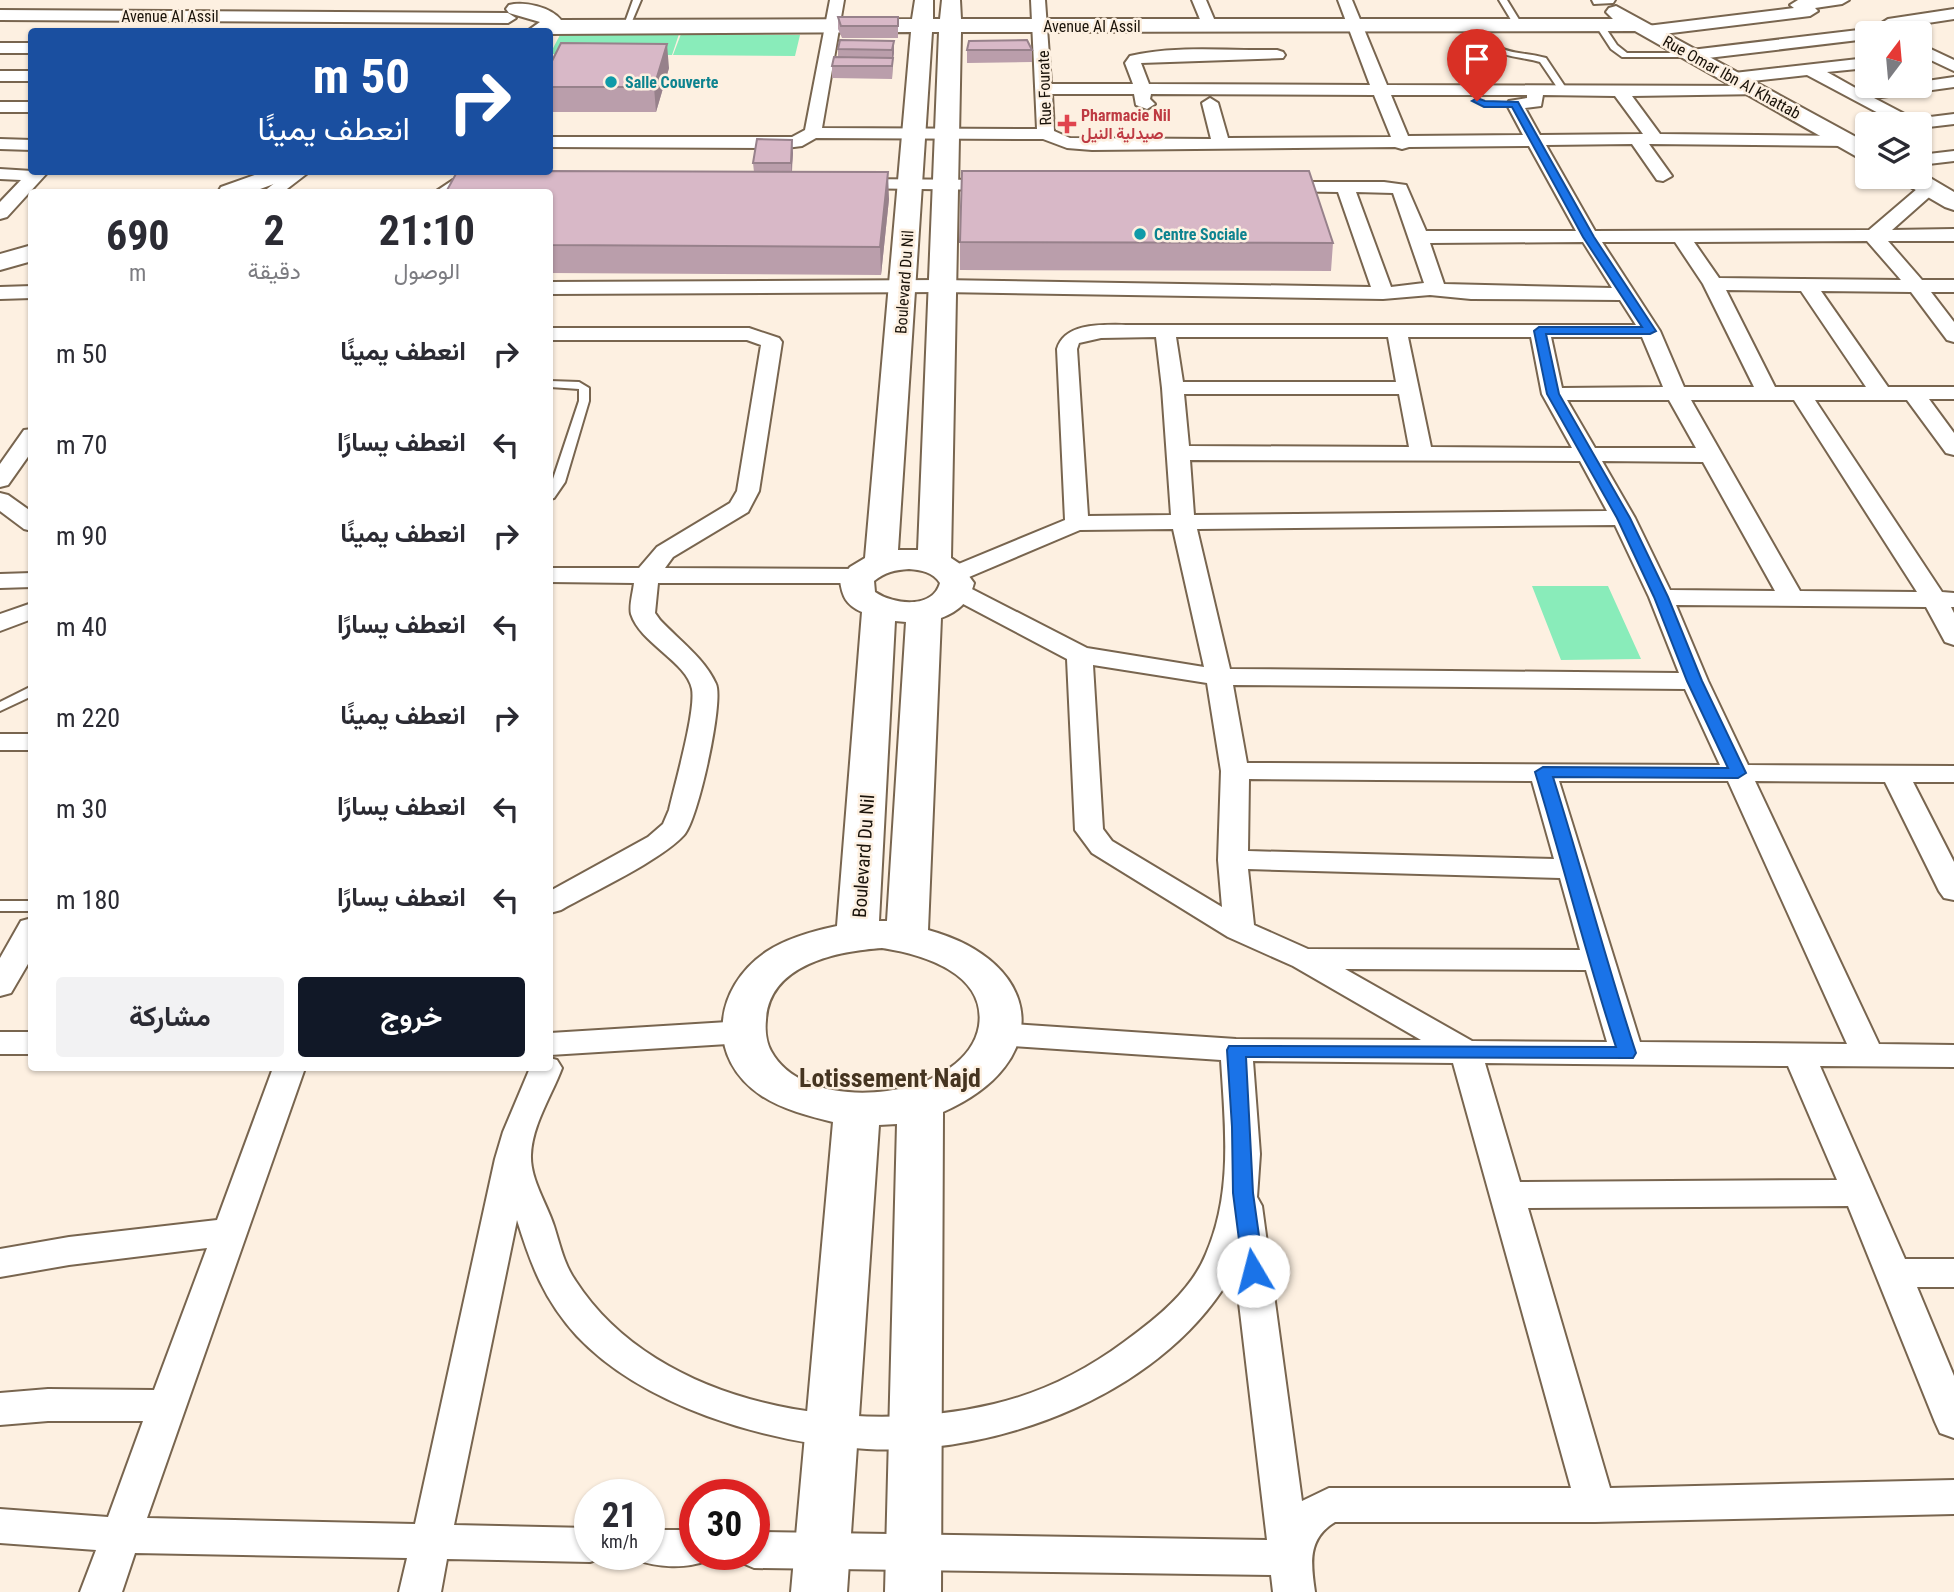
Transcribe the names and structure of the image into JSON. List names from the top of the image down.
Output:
{
  "streets": {
    "street": [
      "Avenue Al Assil",
      "Rue Omar Ibn Al Khattab",
      "Rue Fourate",
      "Boulevard Du Nil"
    ]
  },
  "crossings": [
    ["Avenue Al Assil", "Rue Omar Ibn Al Khattab"],
    ["Avenue Al Assil", "Rue Fourate"],
    ["Avenue Al Assil", "Boulevard Du Nil"]
  ],
  "districts": ["Lotissement Najd"],
  "places": {
    "other": ["Salle Couverte", "Centre Sociale"],
    "health": ["Pharmacie Nil صيدلية النيل"]
  },
  "north": "top",
  "page": {
    "turn": ["50 m", "انعطف يمينًا"],
    "eta": [
      "21:10",
      "الوصول",
      "2",
      "دقيقة",
      "690",
      "m"
    ],
    "list": [
      {
        "name": "انعطف يمينًا",
        "value": "50 m"
      },
      {
        "name": "انعطف يسارًا",
        "value": "70 m"
      },
      {
        "name": "انعطف يمينًا",
        "value": "90 m"
      },
      {
        "name": "انعطف يسارًا",
        "value": "40 m"
      },
      {
        "name": "انعطف يمينًا",
        "value": "220 m"
      },
      {
        "name": "انعطف يسارًا",
        "value": "30 m"
      },
      {
        "name": "انعطف يسارًا",
        "value": "180 m"
      }
    ],
    "buttons": ["خروج", "مشاركة"],
    "speed": "21 km/h",
    "limit": "30"
  }
}
